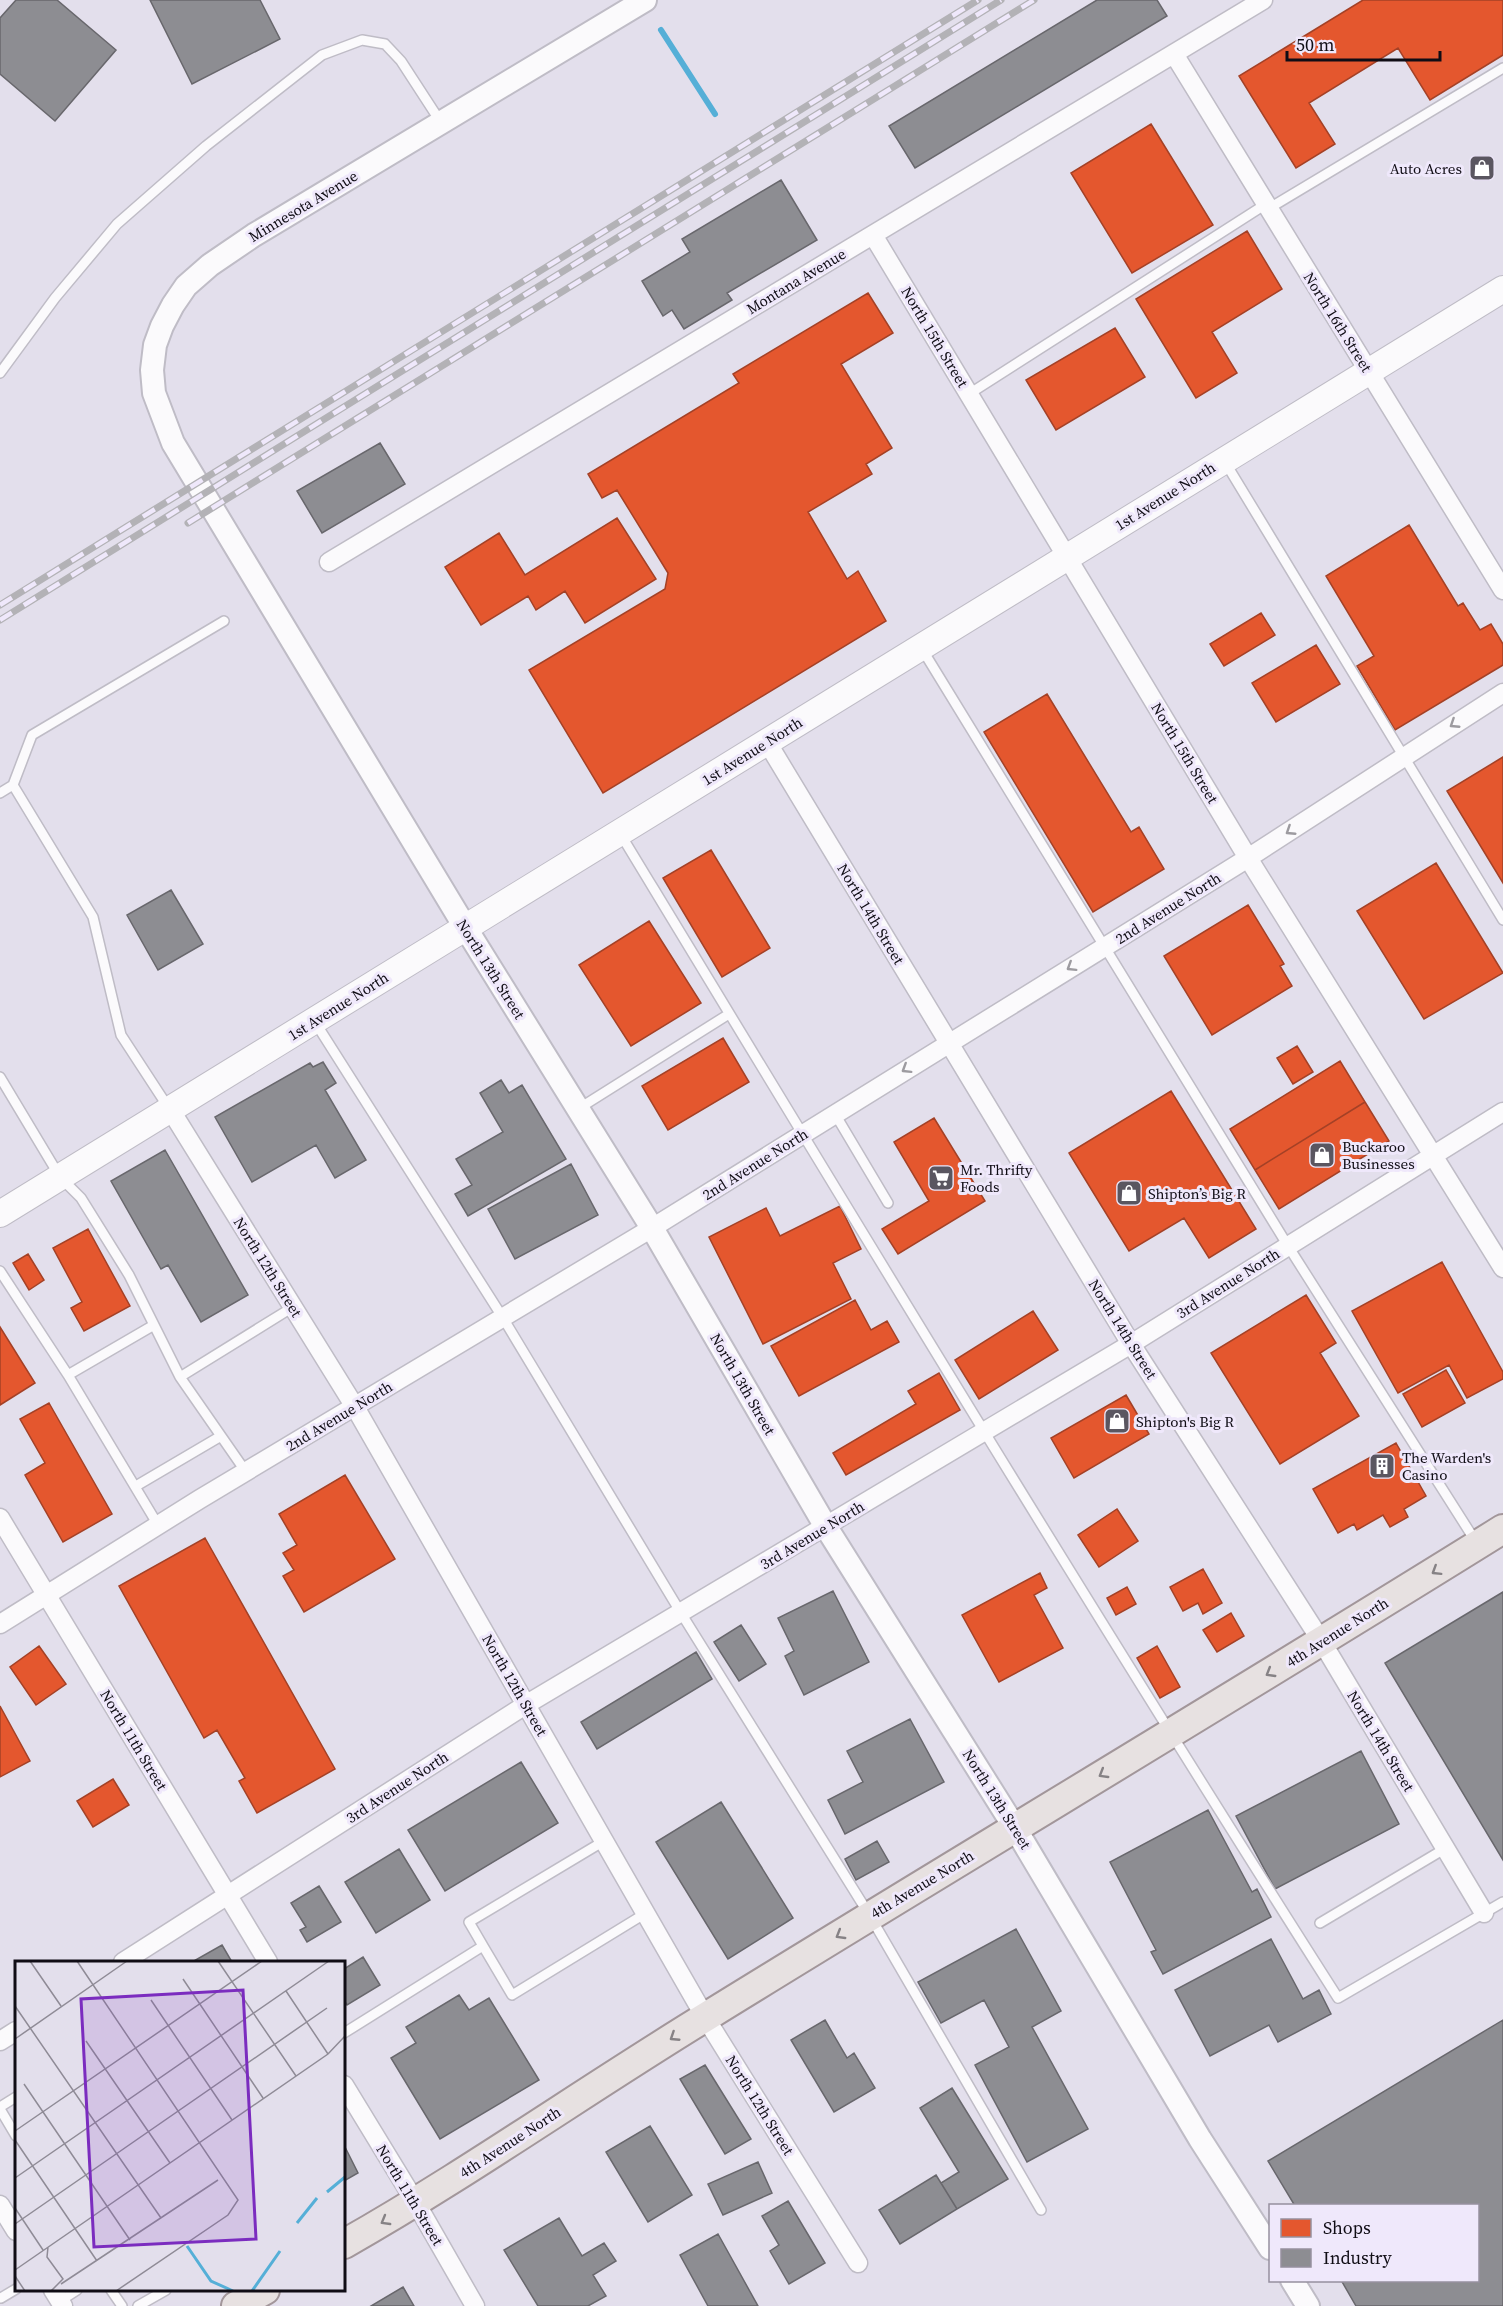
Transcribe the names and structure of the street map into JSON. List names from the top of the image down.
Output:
{
  "streets": {
    "main road": ["1st Avenue North", "4th Avenue North"],
    "street": [
      "Minnesota Avenue",
      "Montana Avenue",
      "North 16th Street",
      "North 15th Street",
      "2nd Avenue North",
      "North 14th Street",
      "North 13th Street",
      "North 12th Street",
      "3rd Avenue North",
      "North 11th Street"
    ]
  },
  "crossings": [
    ["Minnesota Avenue", "North 13th Street"],
    ["Montana Avenue", "North 16th Street"],
    ["Montana Avenue", "North 15th Street"],
    ["North 16th Street", "1st Avenue North"],
    ["North 15th Street", "1st Avenue North"],
    ["North 15th Street", "2nd Avenue North"],
    ["North 15th Street", "3rd Avenue North"],
    ["1st Avenue North", "North 14th Street"],
    ["1st Avenue North", "North 13th Street"],
    ["1st Avenue North", "North 12th Street"],
    ["2nd Avenue North", "North 14th Street"],
    ["2nd Avenue North", "North 13th Street"],
    ["2nd Avenue North", "North 12th Street"],
    ["2nd Avenue North", "North 11th Street"],
    ["North 14th Street", "3rd Avenue North"],
    ["North 14th Street", "4th Avenue North"],
    ["North 13th Street", "3rd Avenue North"],
    ["North 13th Street", "4th Avenue North"],
    ["North 12th Street", "3rd Avenue North"],
    ["North 12th Street", "4th Avenue North"],
    ["3rd Avenue North", "North 11th Street"],
    ["4th Avenue North", "North 11th Street"]
  ],
  "one_way": ["2nd Avenue North", "4th Avenue North"],
  "places": {
    "shop": [
      "Auto Acres",
      "Buckaroo Businesses",
      "Shipton’s Big R",
      "Shipton's Big R"
    ],
    "supermarket": ["Mr. Thrifty Foods"],
    "building": ["The Warden's Casino"]
  },
  "legend": ["Shops", "Industry"],
  "scale_bar": "50 m"
}
